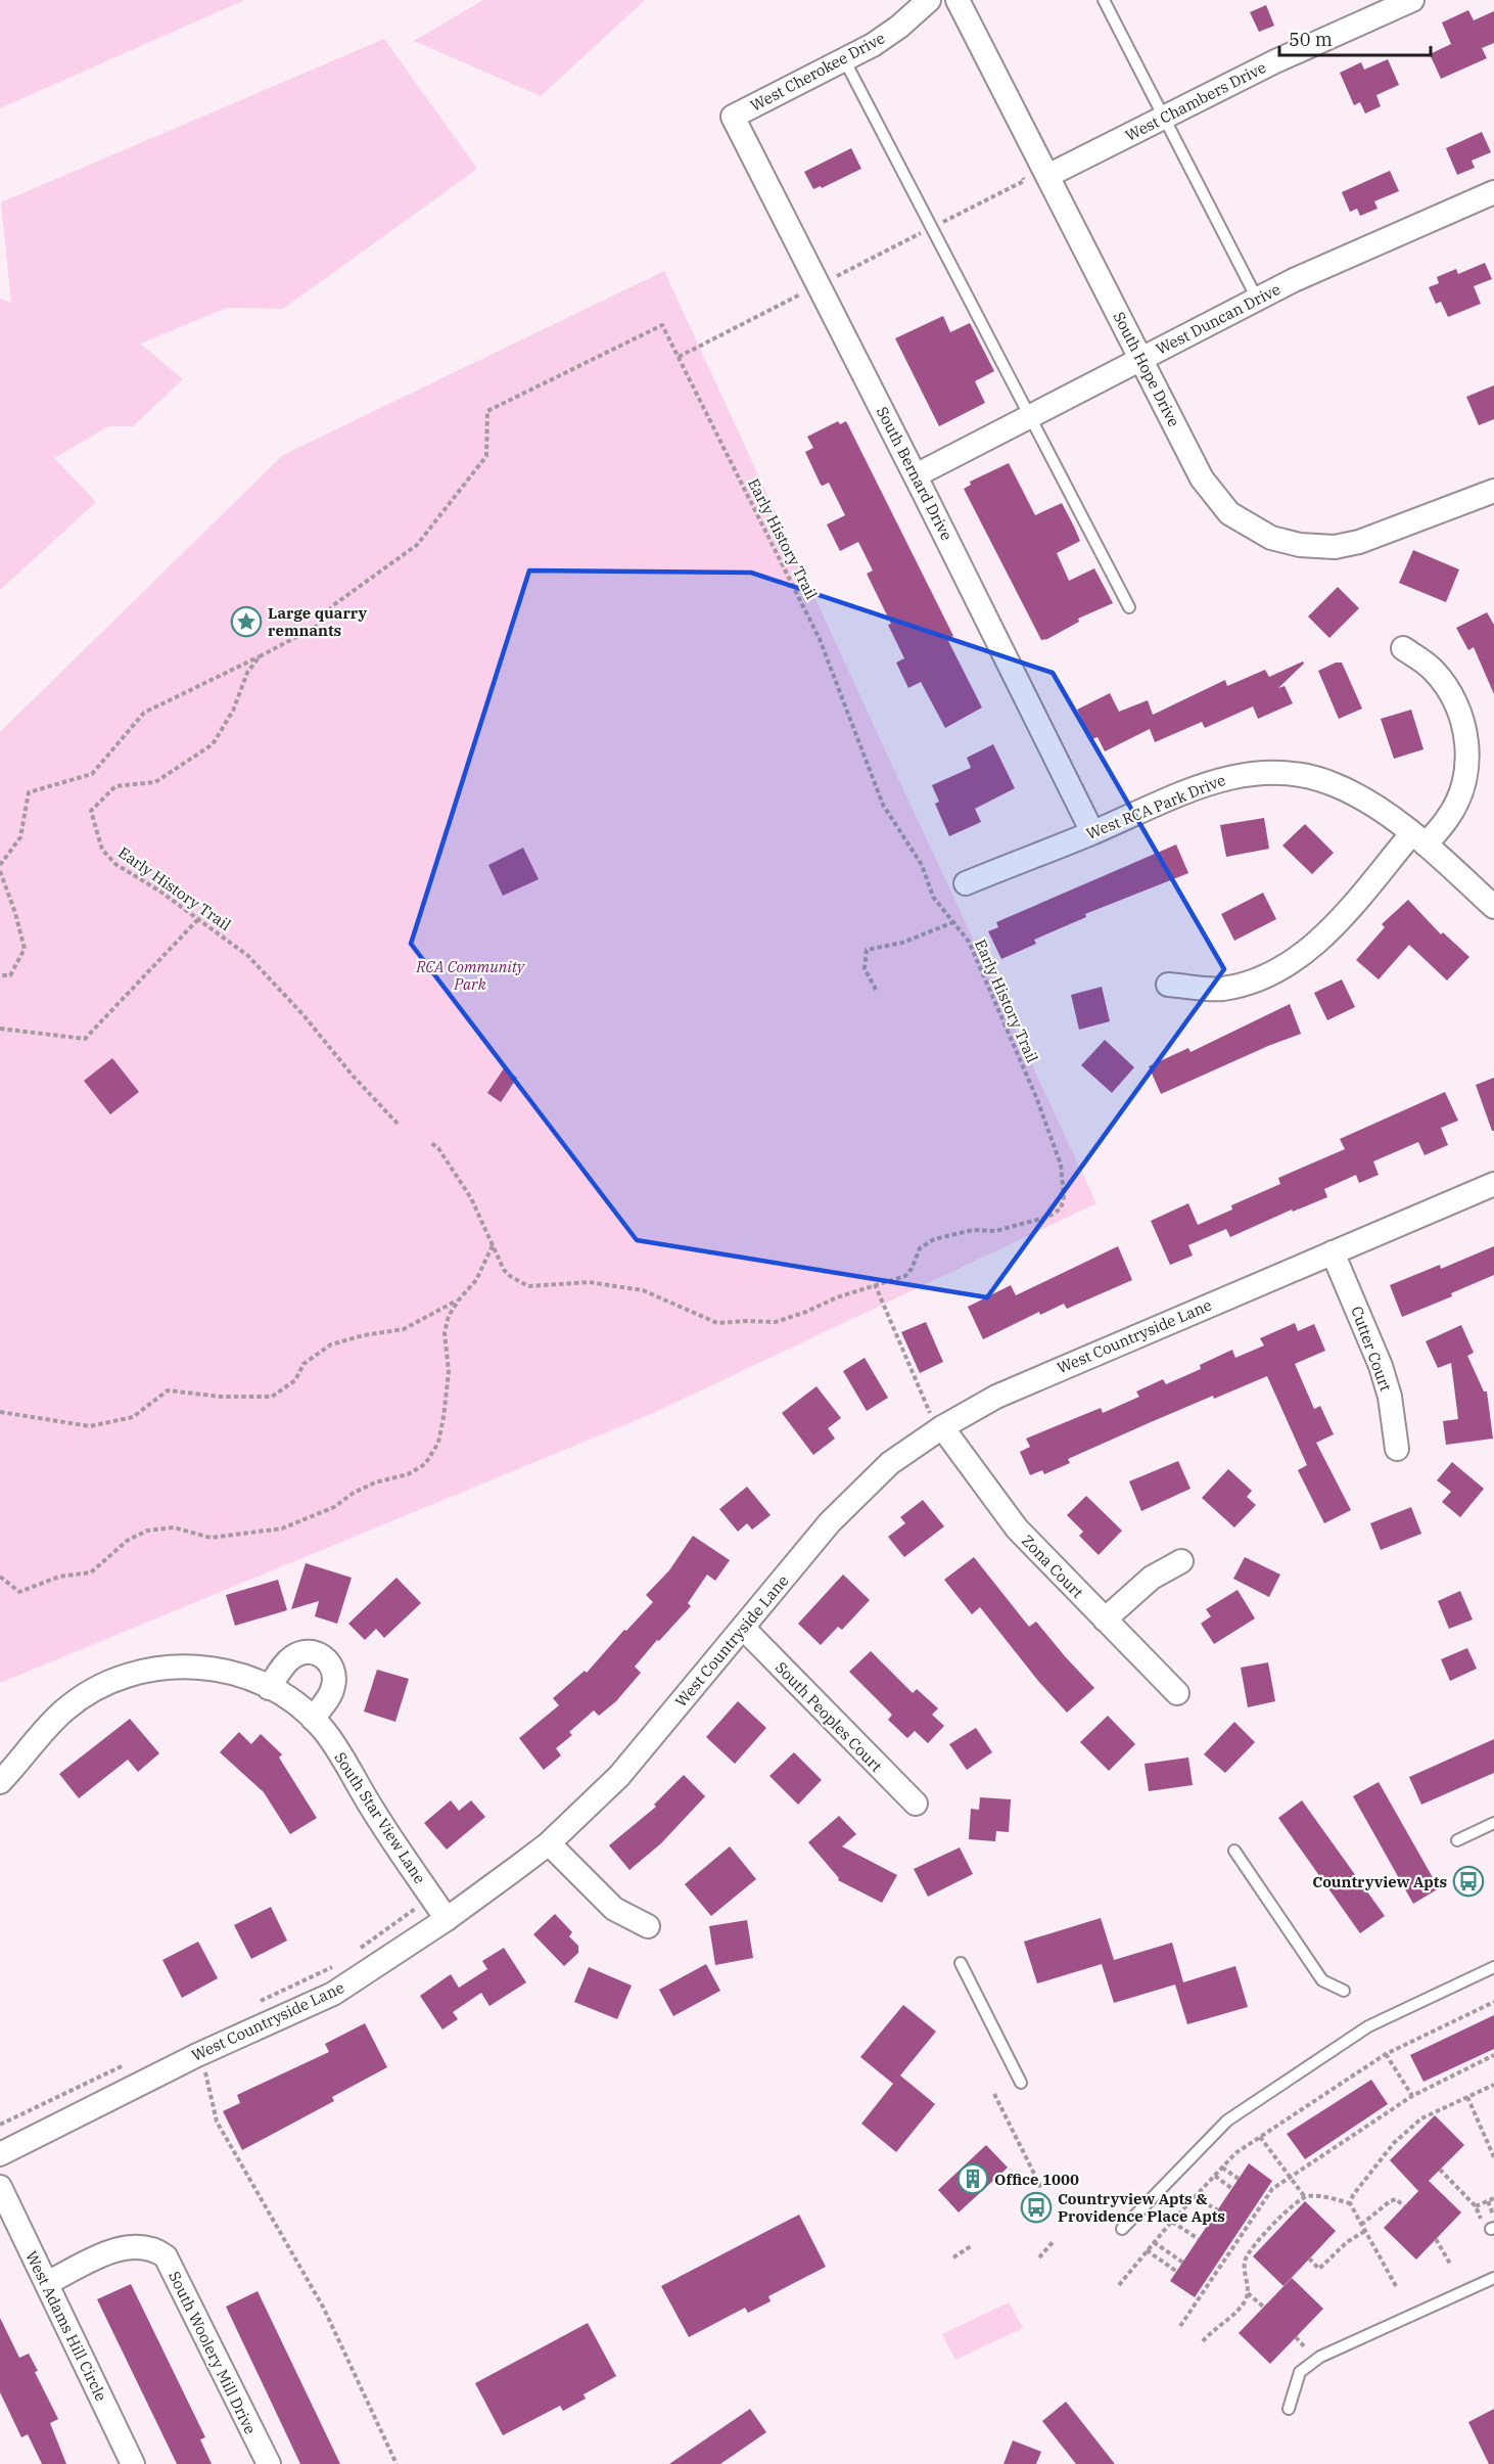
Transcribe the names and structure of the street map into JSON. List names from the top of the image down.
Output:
{
  "streets": {
    "street": [
      "West Cherokee Drive",
      "West Chambers Drive",
      "West Duncan Drive",
      "South Hope Drive",
      "South Bernard Drive",
      "West RCA Park Drive",
      "West Countryside Lane",
      "Cutter Court",
      "Zona Court",
      "South Peoples Court",
      "South Star View Lane",
      "West Adams Hill Circle",
      "South Woolery Mill Drive"
    ],
    "path": ["Early History Trail"]
  },
  "crossings": [
    ["West Cherokee Drive", "South Bernard Drive"],
    ["West Chambers Drive", "South Hope Drive"],
    ["West Duncan Drive", "South Hope Drive"],
    ["West Duncan Drive", "South Bernard Drive"],
    ["South Bernard Drive", "West RCA Park Drive"],
    ["West Countryside Lane", "Cutter Court"],
    ["West Countryside Lane", "Zona Court"],
    ["West Countryside Lane", "South Peoples Court"],
    ["West Countryside Lane", "South Star View Lane"],
    ["West Adams Hill Circle", "South Woolery Mill Drive"]
  ],
  "parks": ["RCA Community Park"],
  "places": {
    "place": ["Large quarry remnants"],
    "bus stop": ["Countryview Apts", "Countryview Apts & Providence Place Apts"],
    "building": ["Office 1000"]
  },
  "scale_bar": "50 m"
}
